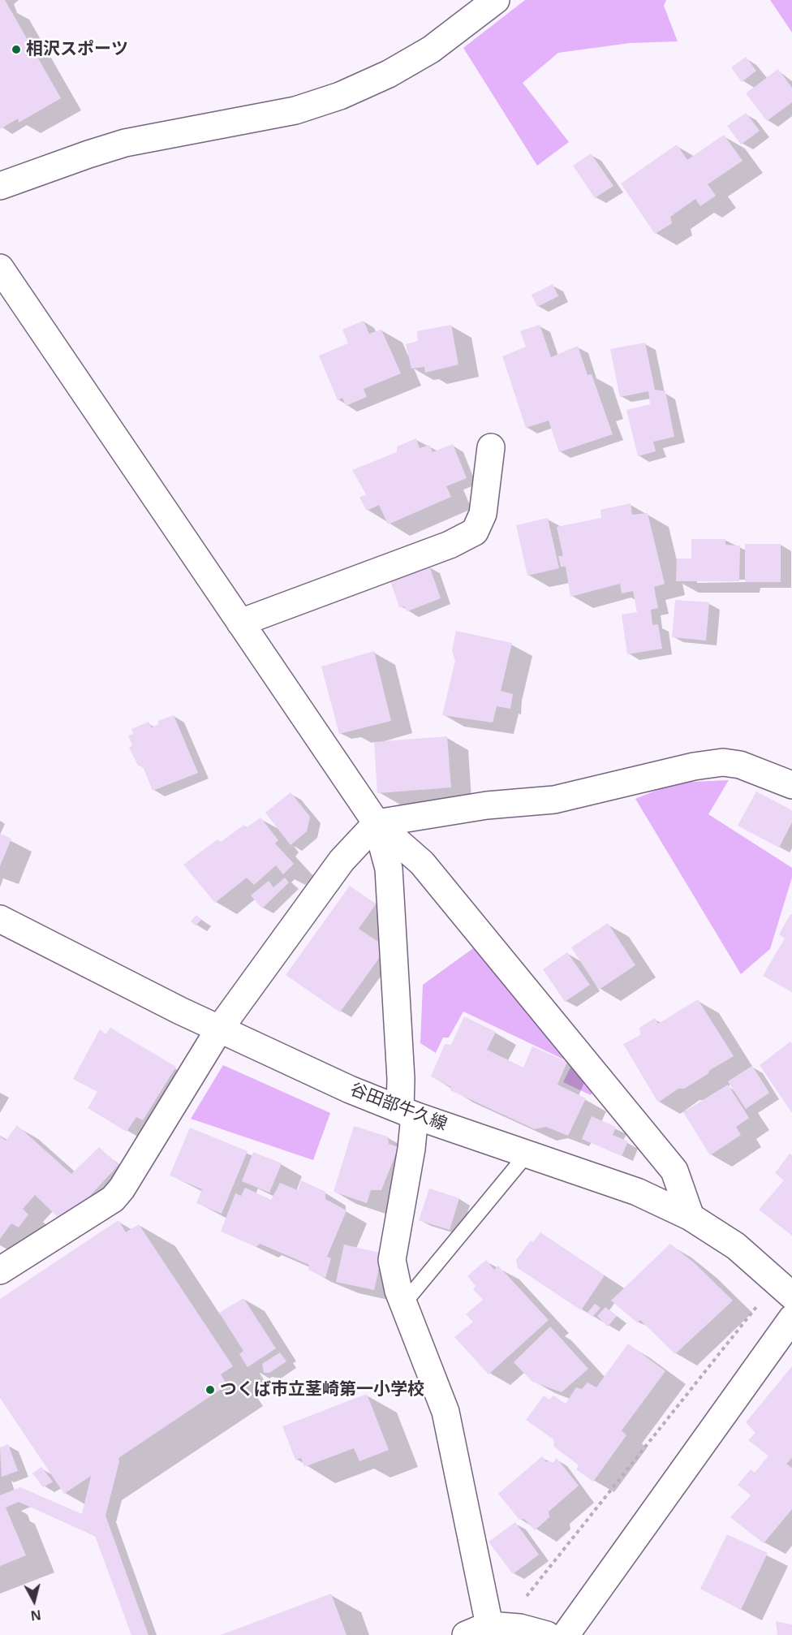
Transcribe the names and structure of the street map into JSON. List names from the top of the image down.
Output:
{
  "streets": {
    "street": ["谷田部牛久線"]
  },
  "places": ["相沢スポーツ", "つくば市立茎崎第一小学校"],
  "north": "bottom"
}
